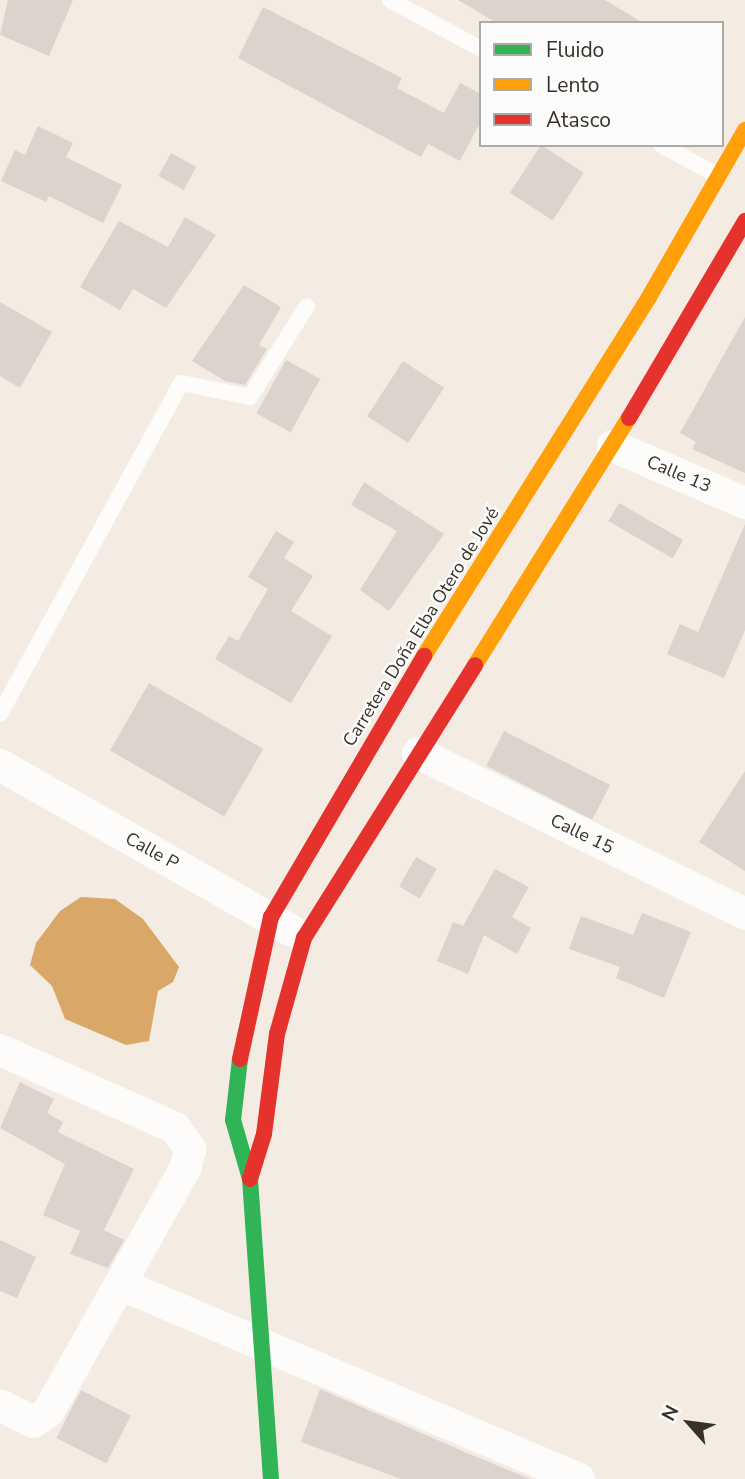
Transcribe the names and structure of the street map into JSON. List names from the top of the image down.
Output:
{
  "streets": {
    "street": [
      "Calle 13",
      "Carretera Doña Elba Otero de Jové",
      "Calle 15",
      "Calle P"
    ]
  },
  "crossings": [
    ["Calle 13", "Carretera Doña Elba Otero de Jové"],
    ["Carretera Doña Elba Otero de Jové", "Calle 15"],
    ["Carretera Doña Elba Otero de Jové", "Calle P"]
  ],
  "legend": ["Fluido", "Lento", "Atasco"],
  "north": "top left"
}
